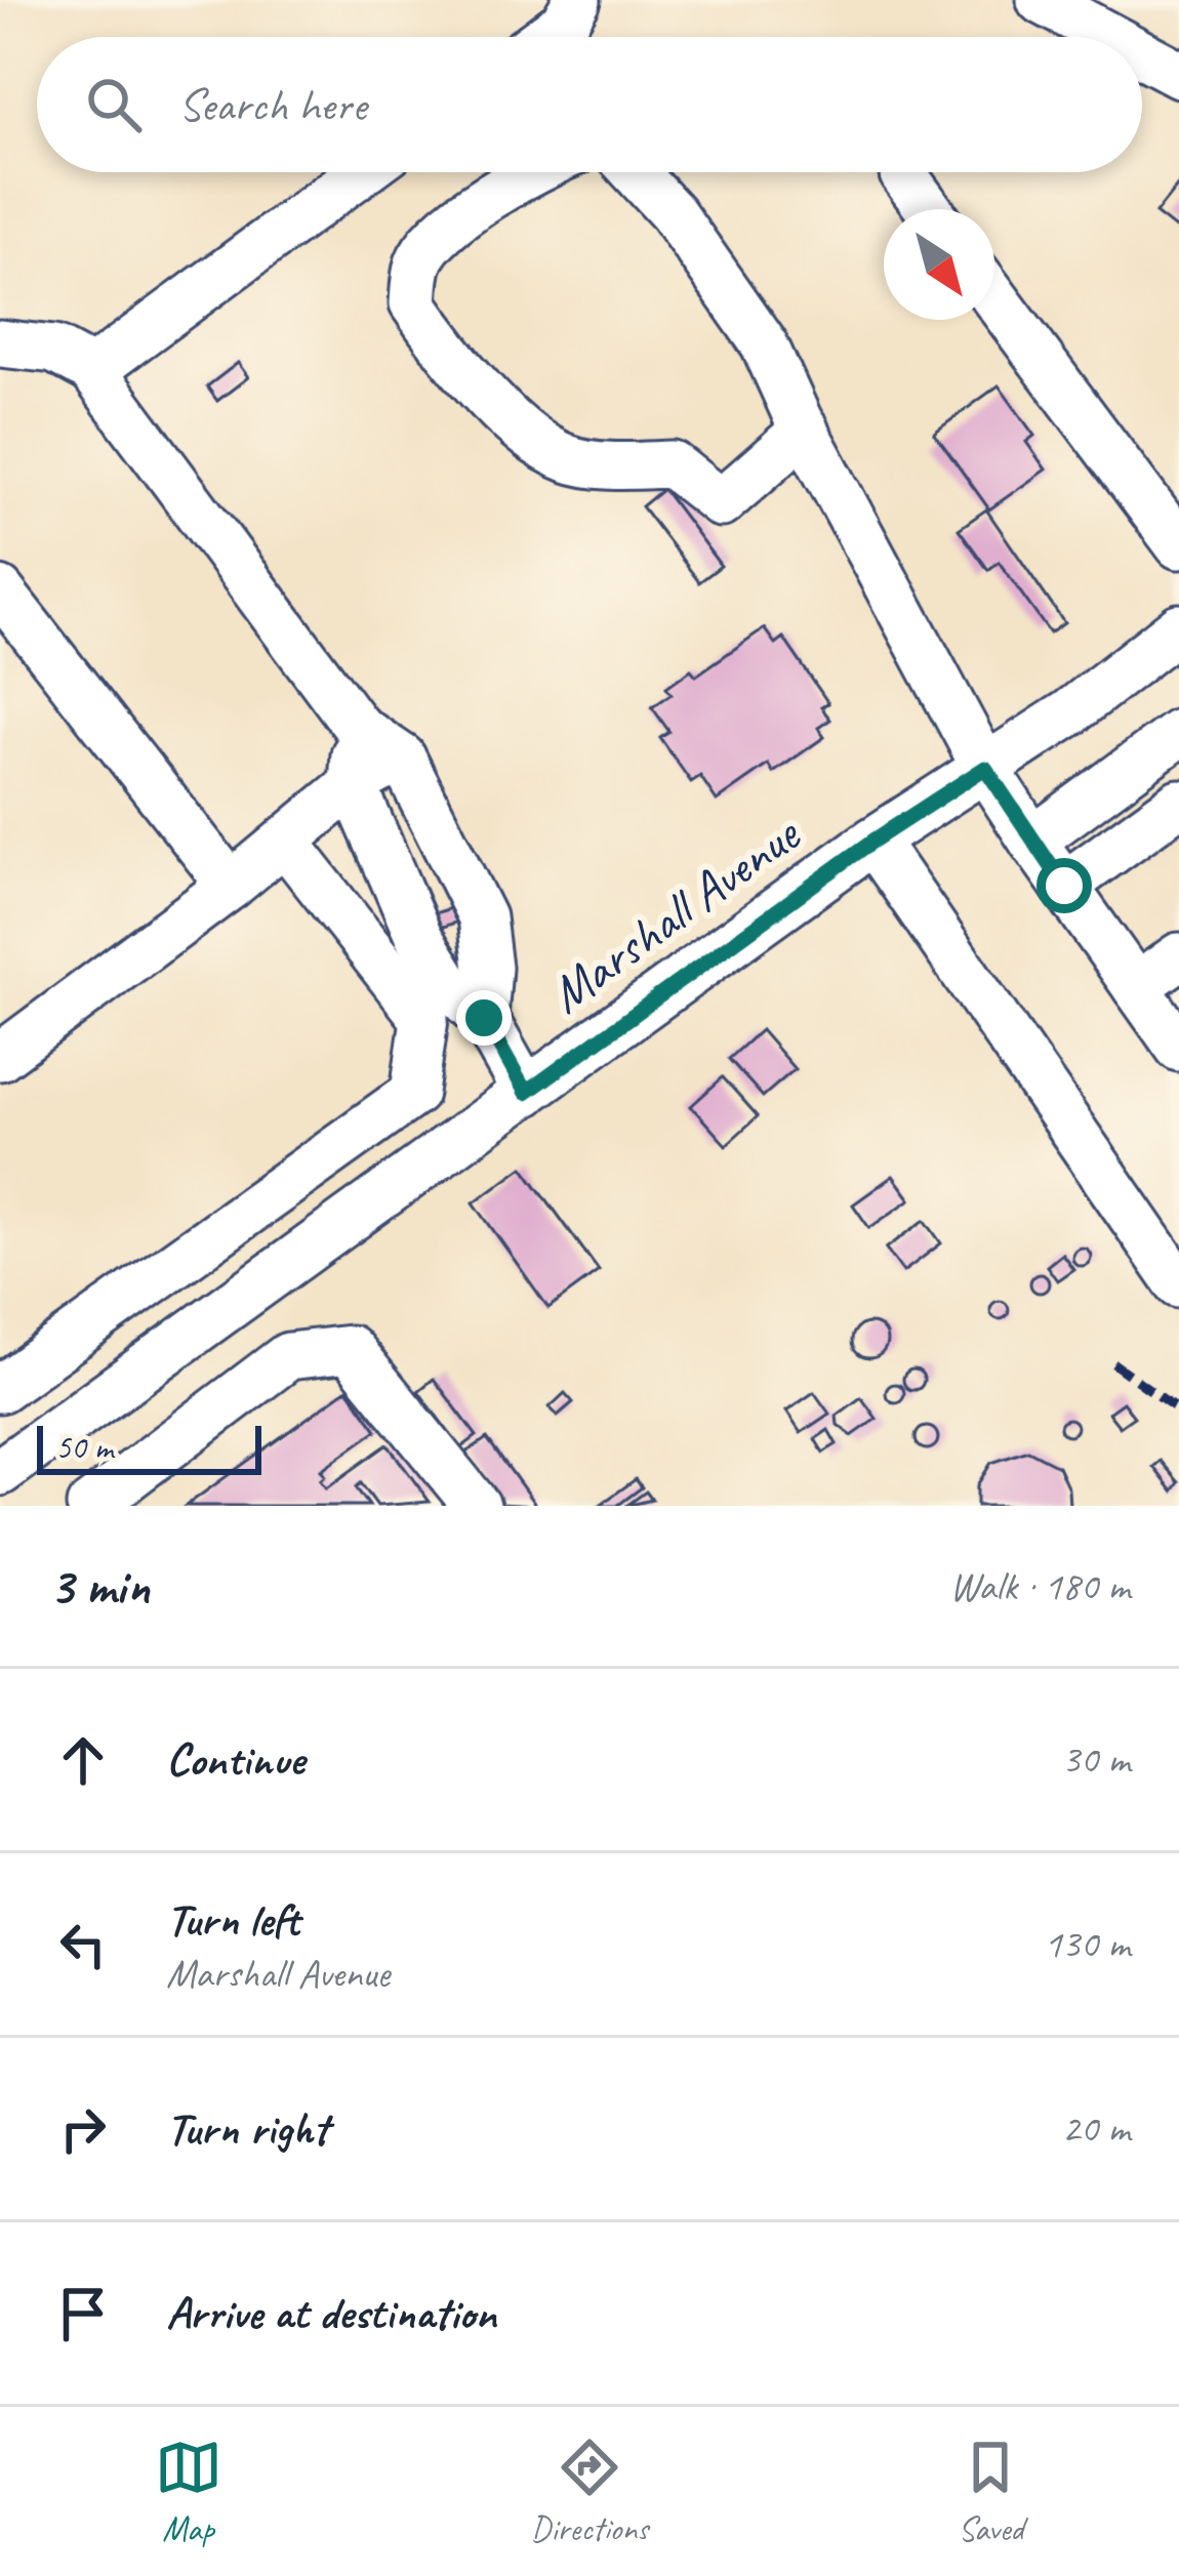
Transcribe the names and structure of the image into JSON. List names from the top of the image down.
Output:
{
  "streets": {
    "street": ["Marshall Avenue"]
  },
  "scale_bar": "50 m",
  "north": "bottom right",
  "page": {
    "search": "Search here",
    "scale": "50 m",
    "heading": ["3 min", "Walk · 180 m"],
    "list": [
      ["Continue", "30 m"],
      ["Turn left", "Marshall Avenue", "130 m"],
      ["Turn right", "20 m"],
      "Arrive at destination"
    ],
    "nav": ["Map", "Directions", "Saved"]
  }
}
